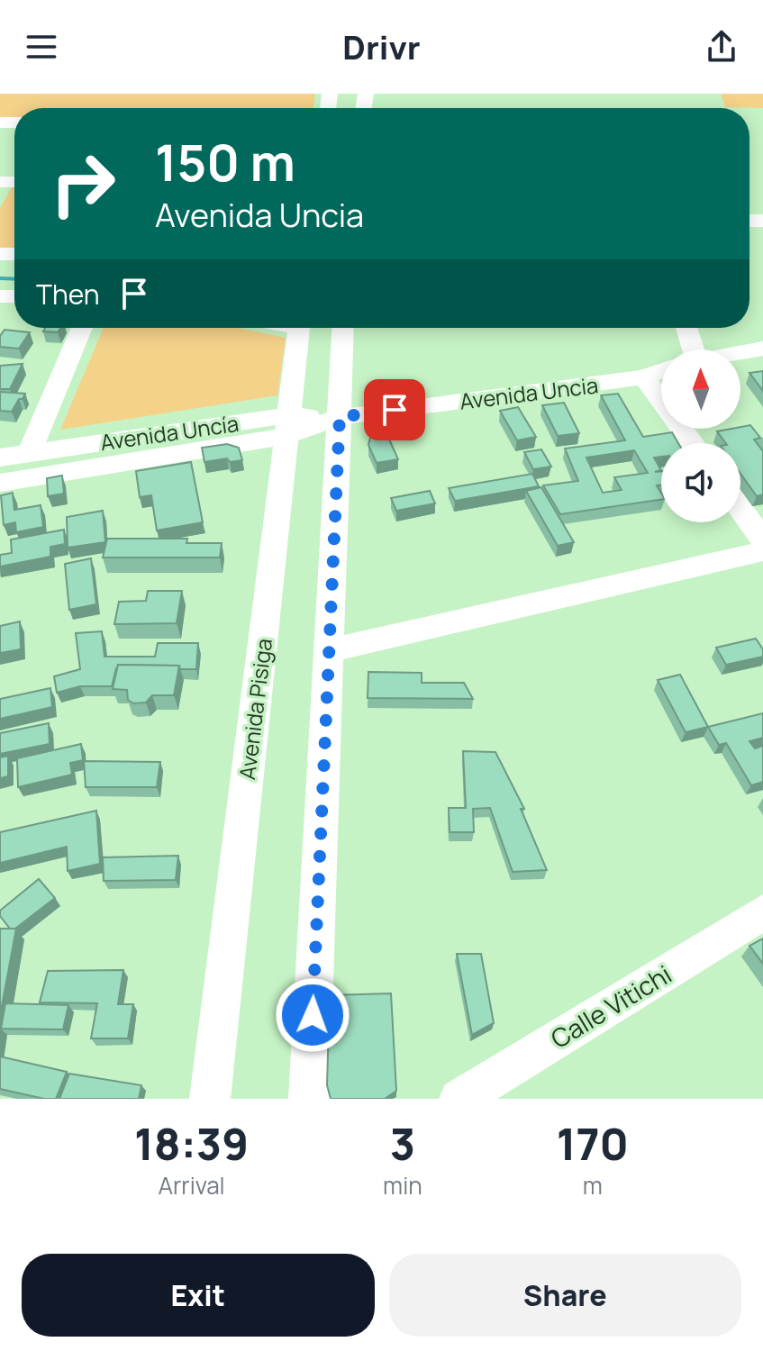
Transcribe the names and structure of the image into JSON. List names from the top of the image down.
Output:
{
  "streets": {
    "street": [
      "Avenida Uncia",
      "Avenida Uncía",
      "Avenida Pisiga",
      "Calle Vitichi"
    ]
  },
  "crossings": [
    ["Avenida Uncia", "Avenida Uncía"],
    ["Avenida Uncia", "Avenida Pisiga"],
    ["Avenida Uncía", "Avenida Pisiga"]
  ],
  "north": "top",
  "page": {
    "header": "Drivr",
    "turn": ["150 m", "Avenida Uncia"],
    "then": "Then",
    "eta": [
      "18:39",
      "Arrival",
      "3",
      "min",
      "170",
      "m"
    ],
    "buttons": ["Exit", "Share"]
  }
}
